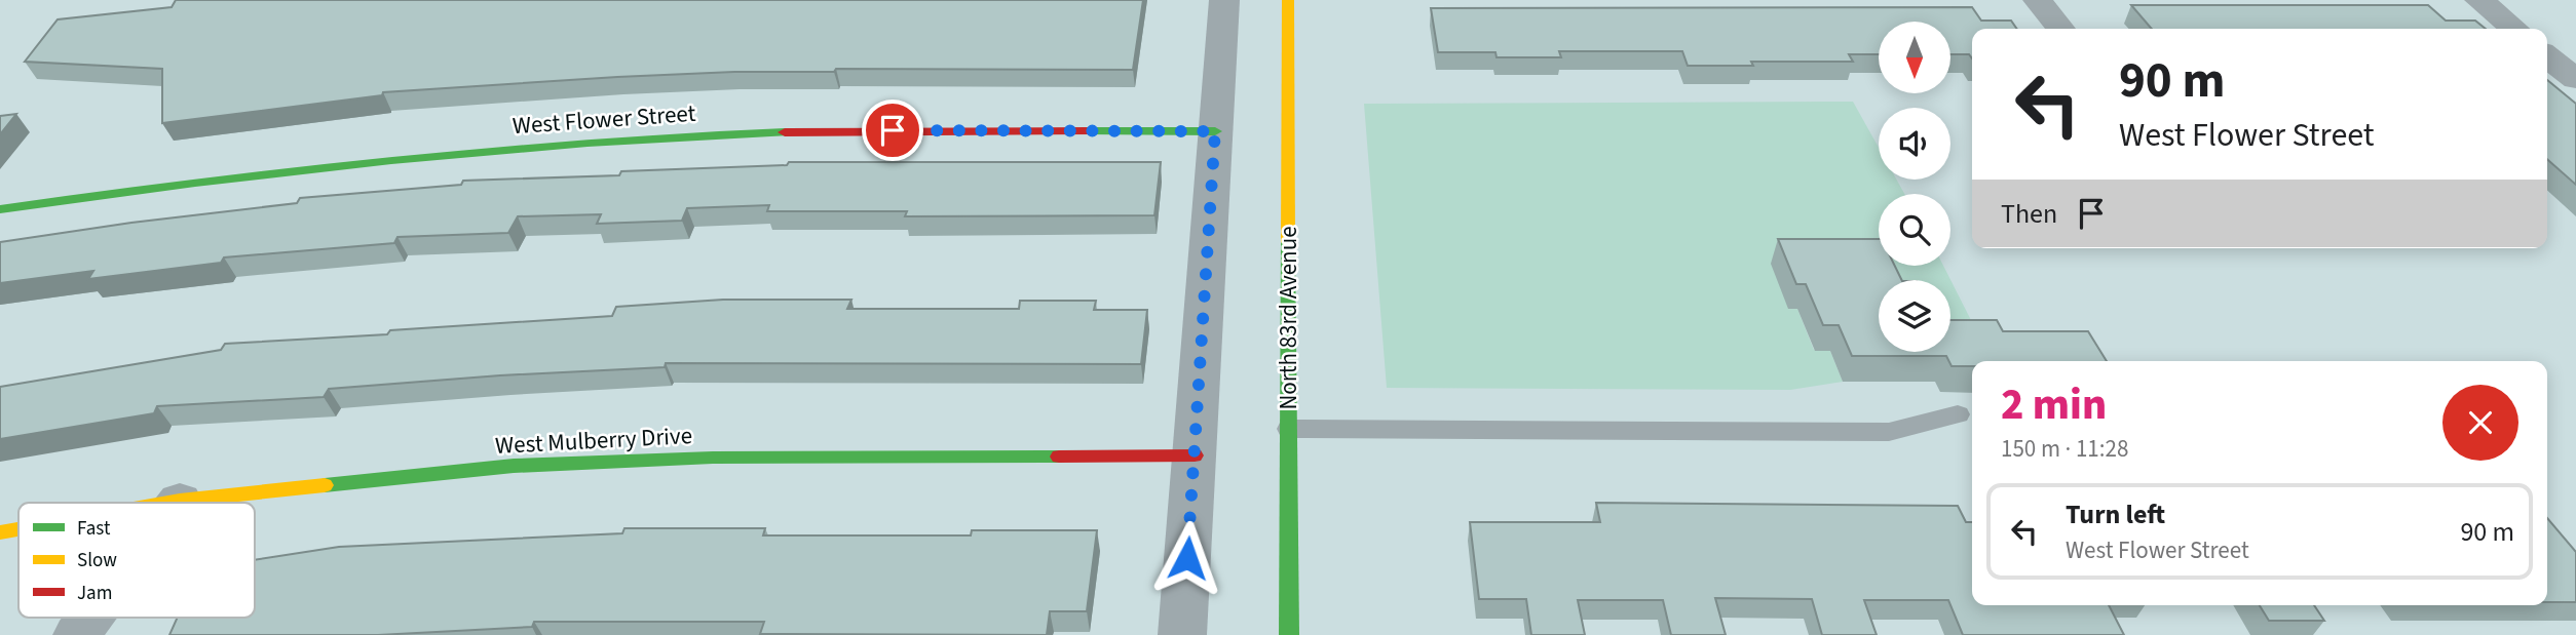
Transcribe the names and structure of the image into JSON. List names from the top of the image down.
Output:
{
  "streets": {
    "street": ["West Flower Street", "North 83rd Avenue", "West Mulberry Drive"]
  },
  "legend": ["Fast", "Slow", "Jam"],
  "north": "bottom",
  "page": {
    "turn": ["90 m", "West Flower Street"],
    "then": "Then",
    "heading": ["2 min", "150 m · 11:28"],
    "list": [
      {
        "name": "Turn left",
        "note": "West Flower Street",
        "value": "90 m"
      }
    ]
  }
}
